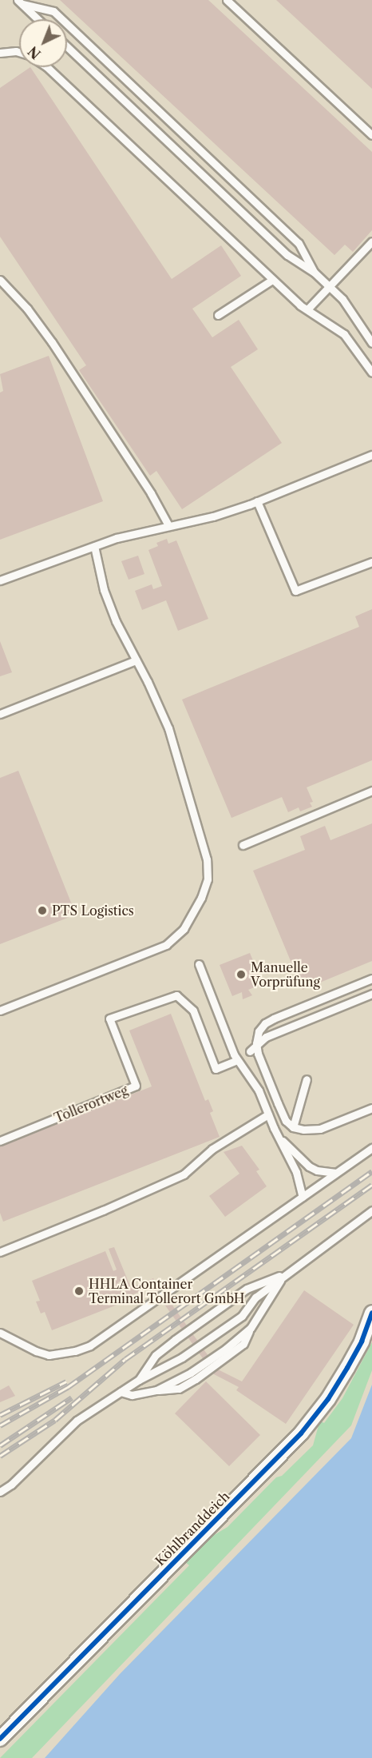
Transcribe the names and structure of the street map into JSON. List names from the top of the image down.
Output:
{
  "streets": {
    "street": ["Köhlbranddeich"],
    "lane": ["Tollerortweg"]
  },
  "places": ["PTS Logistics", "Manuelle Vorprüfung", "HHLA Container Terminal Tollerort GmbH"],
  "north": "bottom left"
}
